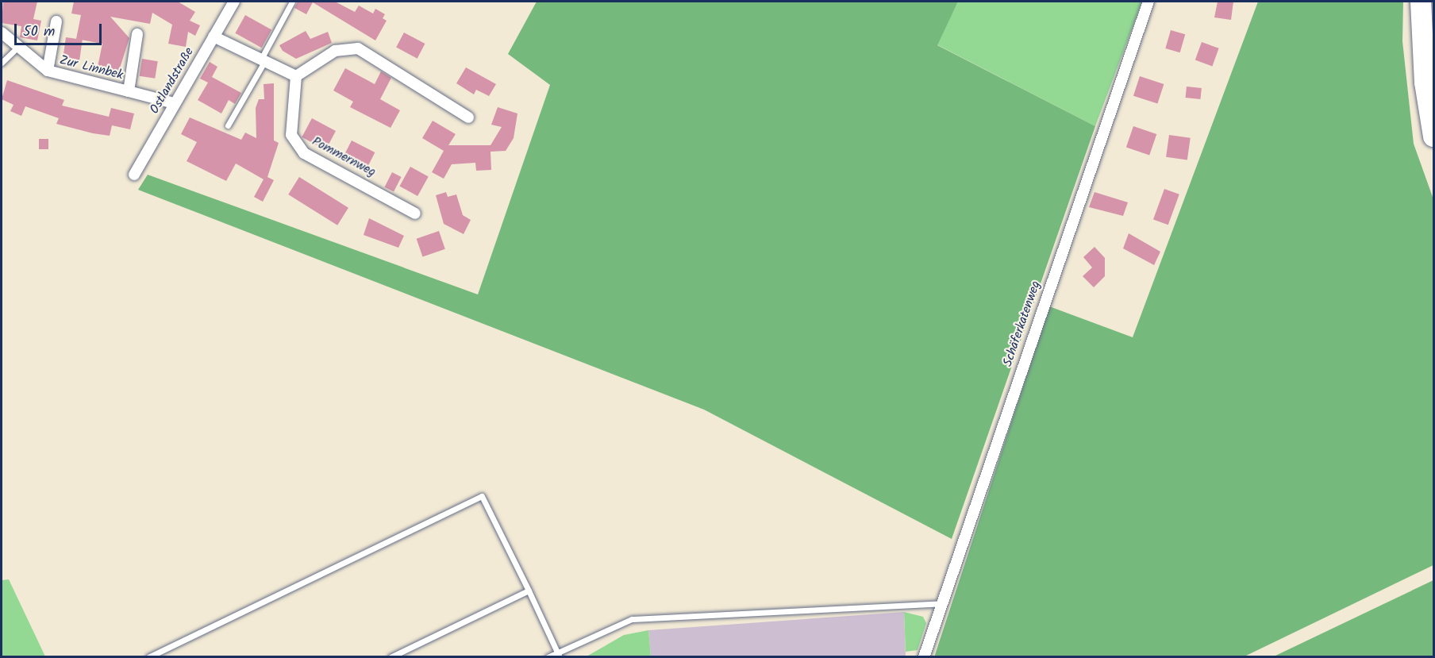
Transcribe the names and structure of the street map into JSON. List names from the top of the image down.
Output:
{
  "streets": {
    "street": [
      "Zur Linnbek",
      "Ostlandstraße",
      "Pommernweg",
      "Schäferkatenweg"
    ]
  },
  "crossings": [
    ["Zur Linnbek", "Ostlandstraße"]
  ],
  "scale_bar": "50 m"
}
